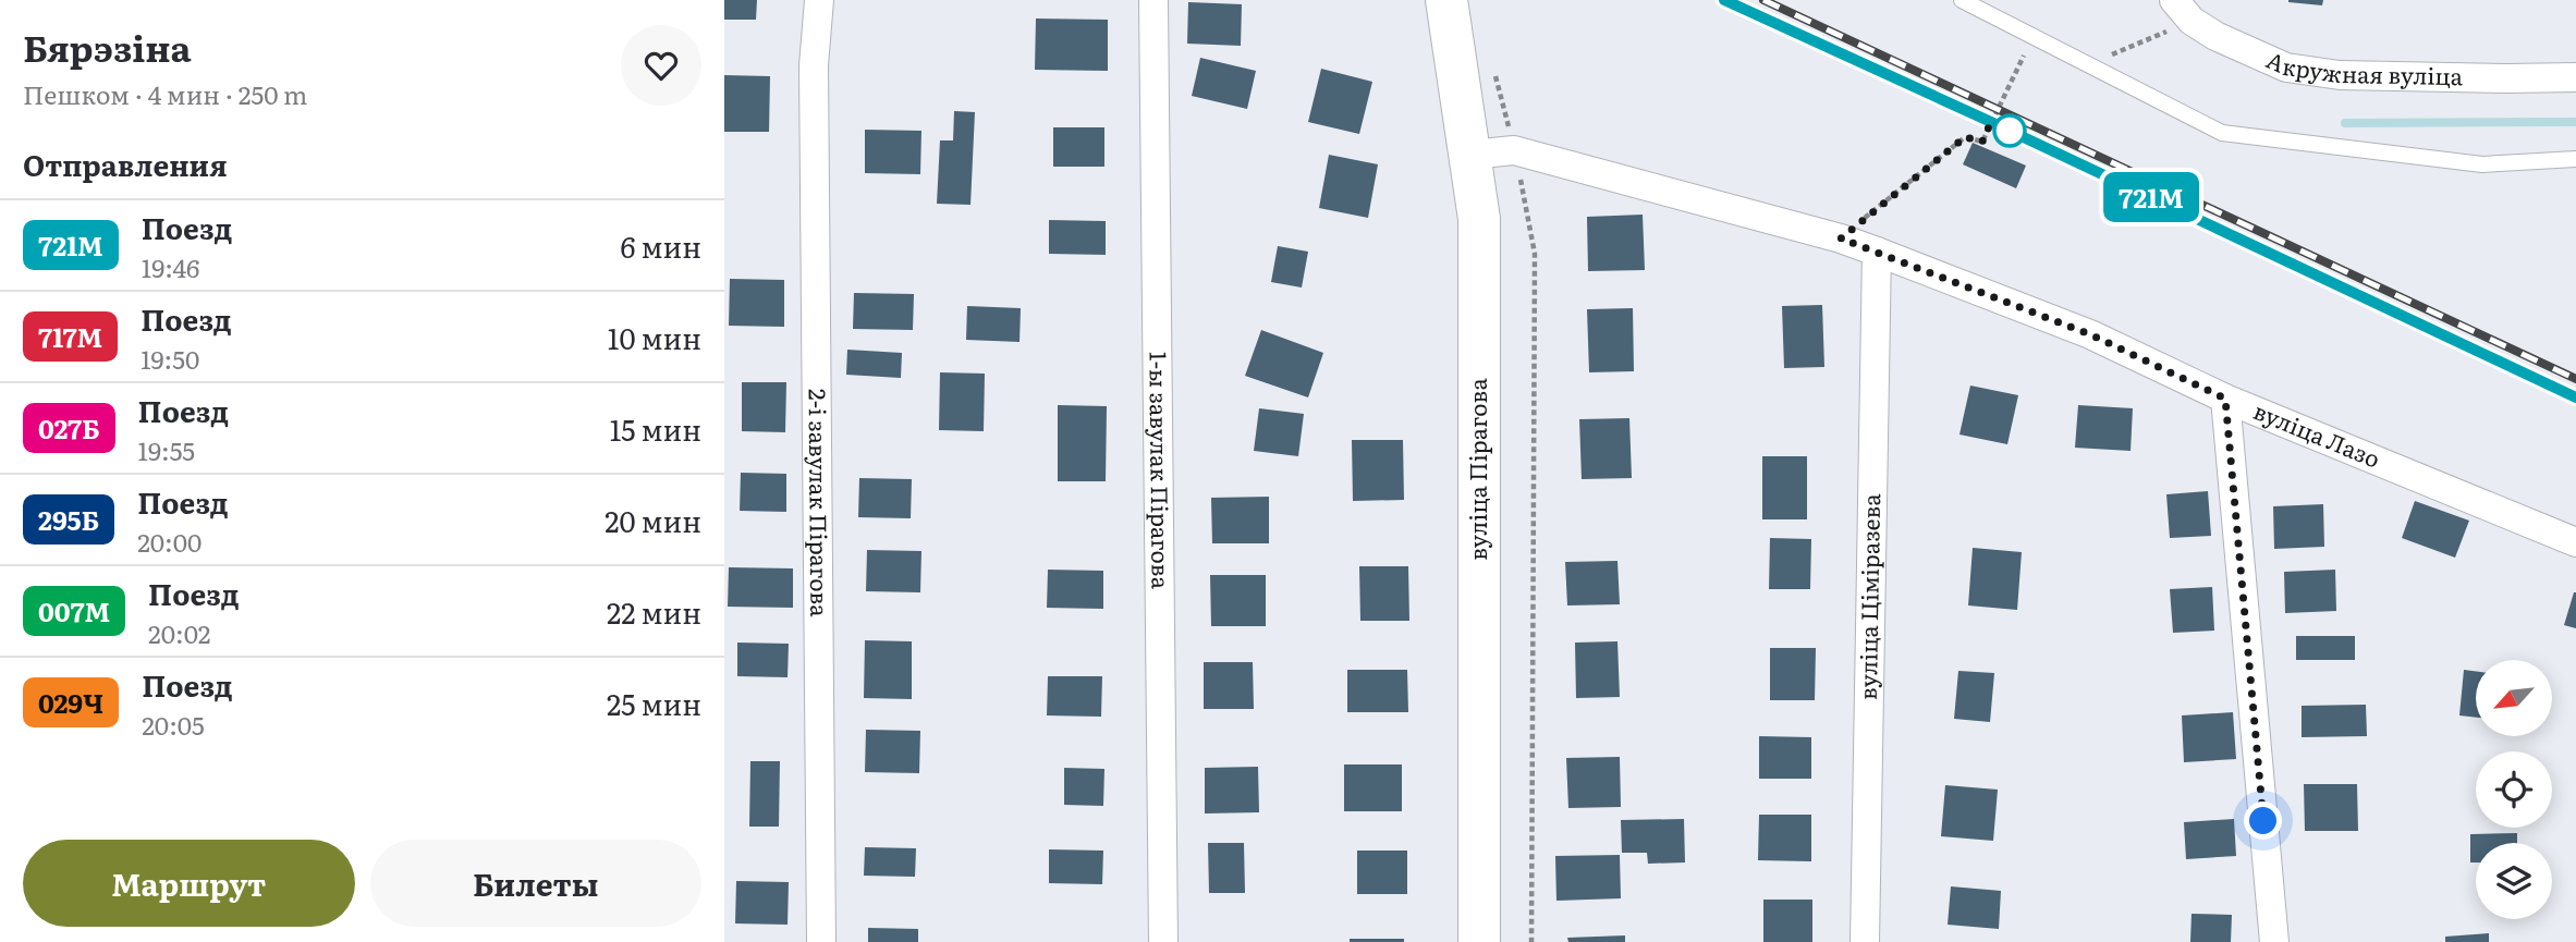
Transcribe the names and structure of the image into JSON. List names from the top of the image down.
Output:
{
  "streets": {
    "main road": ["вуліца Пірагова"],
    "street": [
      "Акружная вуліца",
      "вуліца Лазо",
      "1-ы завулак Пірагова",
      "2-і завулак Пірагова",
      "вуліца Ціміразева"
    ]
  },
  "north": "bottom left",
  "page": {
    "heading": [
      ["Бярэзіна", "Пешком · 4 мин · 250 m"],
      "Отправления"
    ],
    "on_map": "721М",
    "list": [
      {
        "mark": "721М",
        "name": "Поезд",
        "note": "19:46",
        "value": "6 мин"
      },
      {
        "mark": "717М",
        "name": "Поезд",
        "note": "19:50",
        "value": "10 мин"
      },
      {
        "mark": "027Б",
        "name": "Поезд",
        "note": "19:55",
        "value": "15 мин"
      },
      {
        "mark": "295Б",
        "name": "Поезд",
        "note": "20:00",
        "value": "20 мин"
      },
      {
        "mark": "007М",
        "name": "Поезд",
        "note": "20:02",
        "value": "22 мин"
      },
      {
        "mark": "029Ч",
        "name": "Поезд",
        "note": "20:05",
        "value": "25 мин"
      }
    ],
    "buttons": ["Маршрут", "Билеты"]
  }
}
